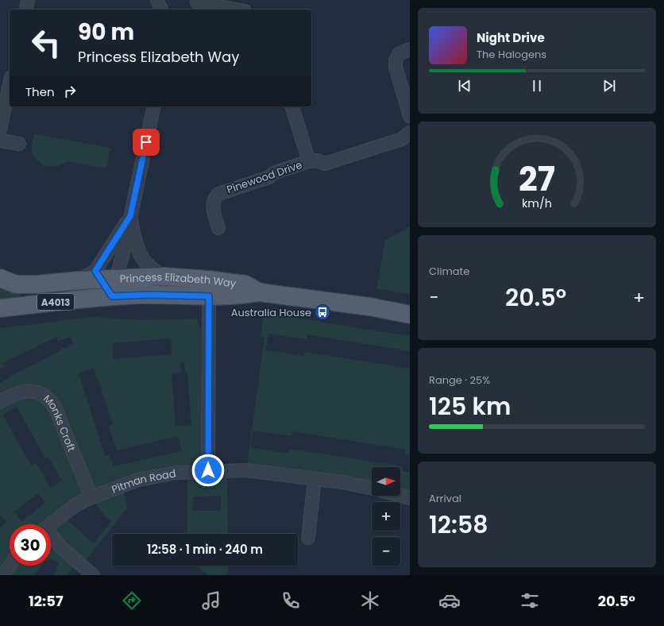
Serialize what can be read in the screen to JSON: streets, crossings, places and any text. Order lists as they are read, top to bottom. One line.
{"streets":{"main road":["Princess Elizabeth Way","A4013"],"street":["Pinewood Drive","Monks Croft","Pitman Road"]},"crossings":[["Monks Croft","Pitman Road"]],"places":{"bus stop":["Australia House"]},"north":"right","page":{"turn":["90 m","Princess Elizabeth Way"],"song":["Night Drive","The Halogens"],"then":"Then","tile":["Climate",["Range · 25%","125 km"],["Arrival","12:58"]],"heat":["−","20.5°","+"],"map_buttons":["+","−"],"limit":"30","trip":"12:58 · 1 min · 240 m","tabs":["12:57","20.5°"],"gauge":["27","km/h"]}}
